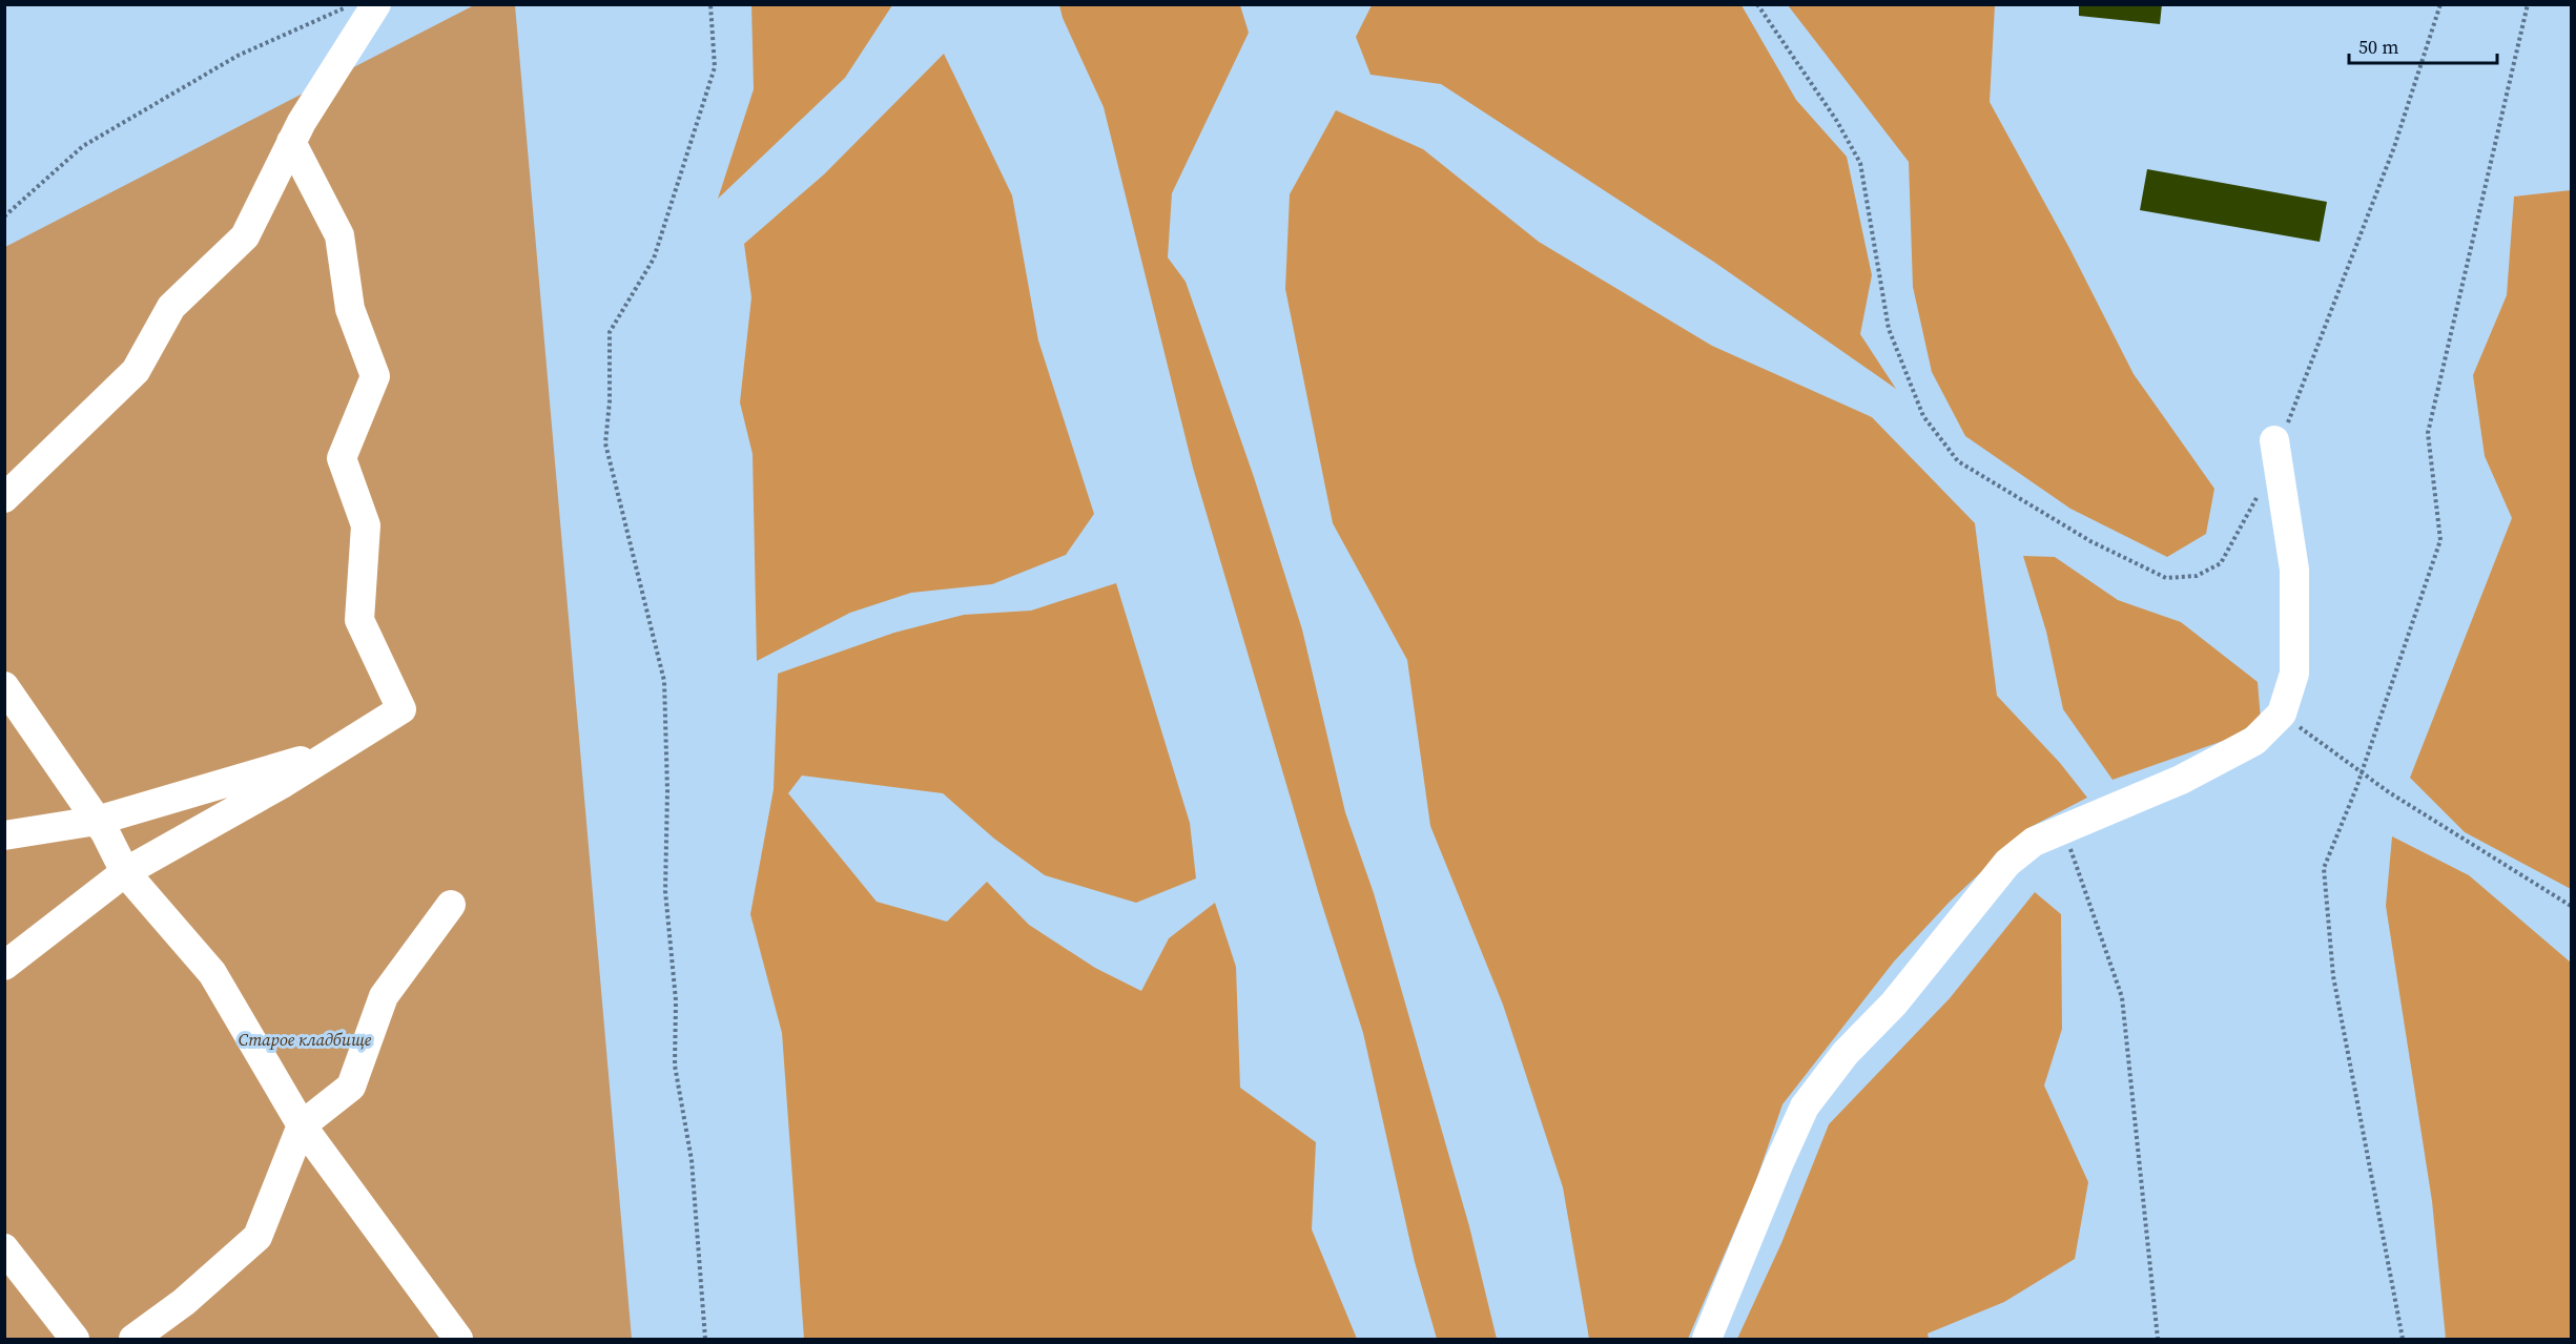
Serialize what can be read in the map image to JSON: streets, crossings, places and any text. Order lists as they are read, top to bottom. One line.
{"parks":["Старое кладбище"],"scale_bar":"50 m"}
